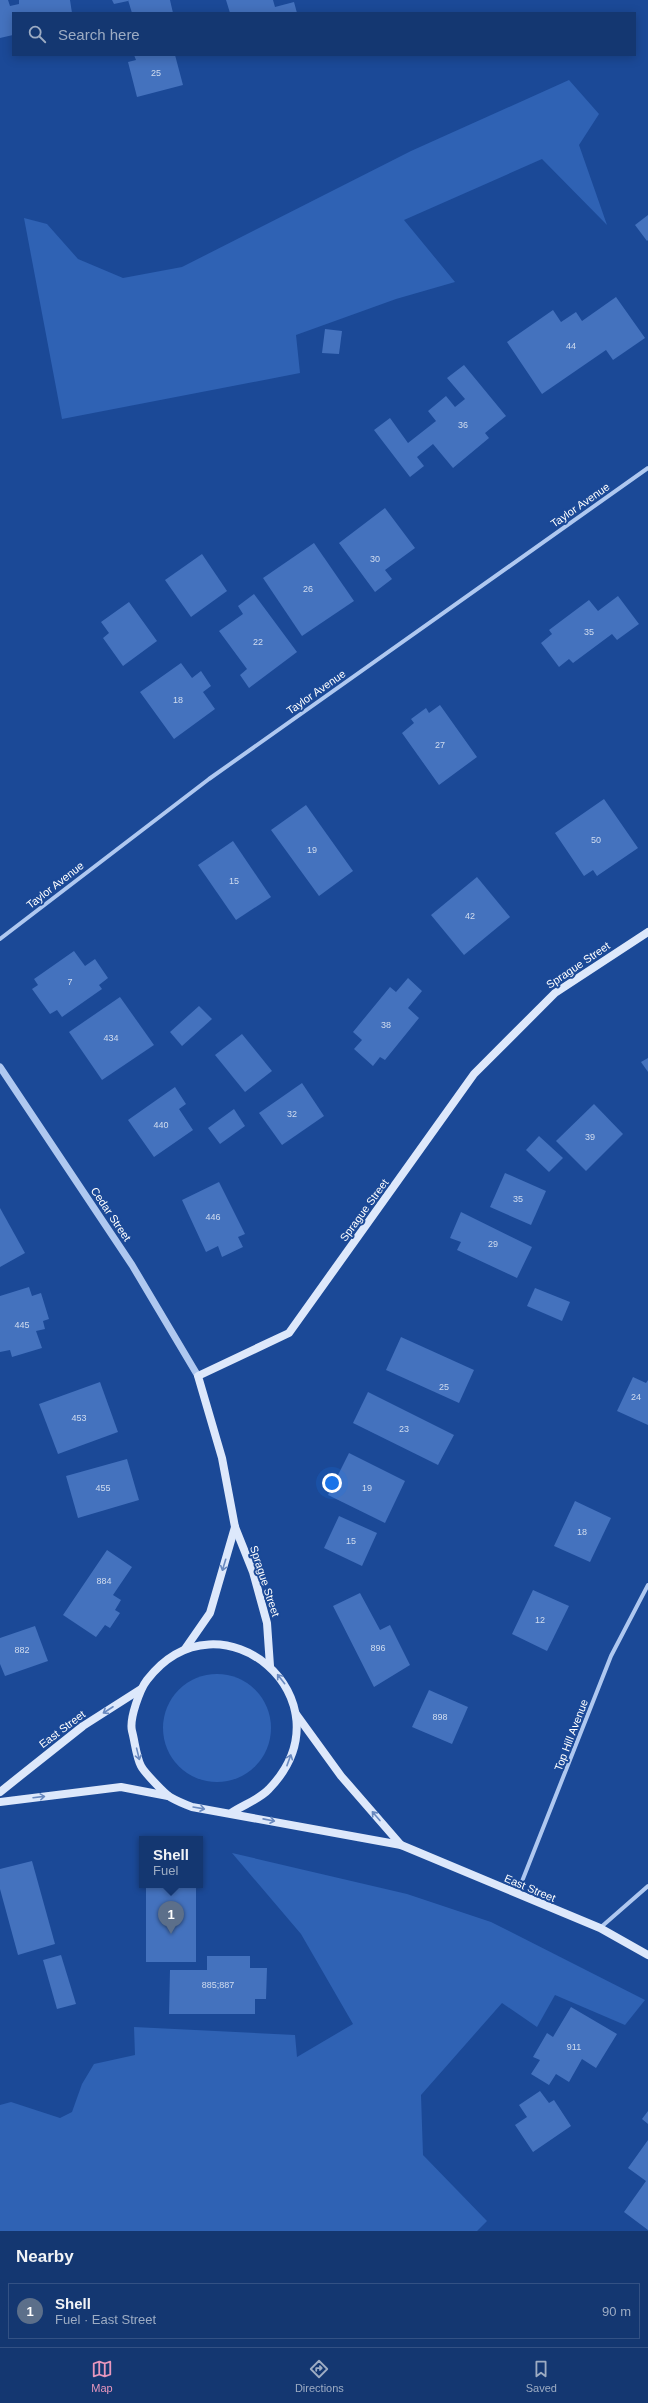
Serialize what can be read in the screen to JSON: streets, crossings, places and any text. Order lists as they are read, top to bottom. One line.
{"streets":{"main road":["Sprague Street","East Street"],"street":["Taylor Avenue","Cedar Street","Top Hill Avenue"]},"crossings":[["Sprague Street","Cedar Street"],["East Street","Top Hill Avenue"]],"house_numbers":["25","44","36","30","26","35","22","18","27","50","19","15","42","7","38","434","32","440","39","35","446","29","445","25","24","453","23","455","19","18","15","884","12","896","882","898","885;887","911"],"page":{"search":"Search here","popup":["Shell","Fuel"],"pins":"1","heading":"Nearby","list":[{"mark":"1","name":"Shell","note":"Fuel · East Street","value":"90 m"}],"nav":["Map","Directions","Saved"]}}
